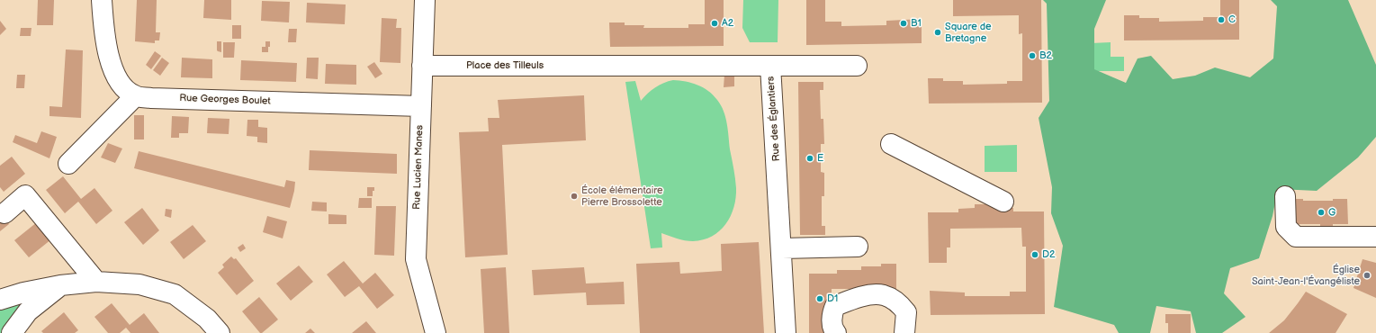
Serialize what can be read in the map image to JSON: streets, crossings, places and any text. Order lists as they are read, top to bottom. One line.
{"streets":{"street":["Place des Tilleuls","Rue Georges Boulet","Rue des Églantiers","Rue Lucien Manes"]},"crossings":[["Place des Tilleuls","Rue des Églantiers"],["Place des Tilleuls","Rue Lucien Manes"],["Rue Georges Boulet","Rue Lucien Manes"]],"places":["C","A2","B1","Square de Bretagne","B2","E","École élémentaire Pierre Brossolette","G","D2","Église Saint-Jean-l'Évangéliste","D1"]}
